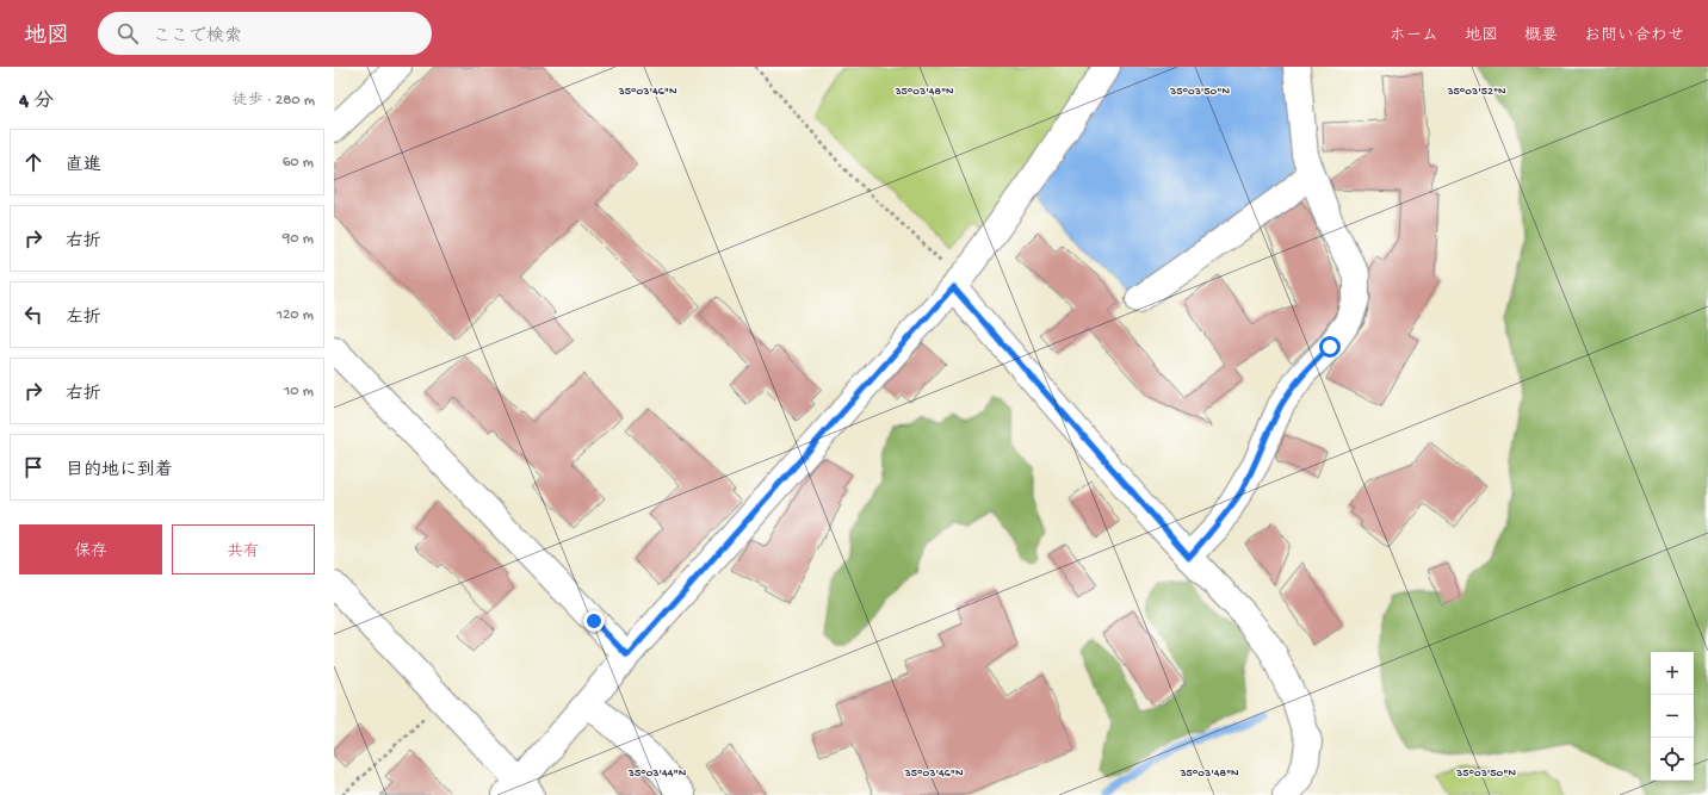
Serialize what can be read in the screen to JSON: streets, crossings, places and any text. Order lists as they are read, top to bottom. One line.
{"page":{"header":"地図","search":"ここで検索","nav":["ホーム","地図","概要","お問い合わせ"],"heading":["4 分","徒歩 · 280 m"],"list":[["直進","60 m"],["右折","90 m"],["左折","120 m"],["右折","10 m"],"目的地に到着"],"buttons":["保存","共有"],"map_buttons":["+","−"]},"coordinates":["35°03'46\"N","35°03'48\"N","35°03'50\"N","35°03'52\"N","35°03'44\"N"]}
